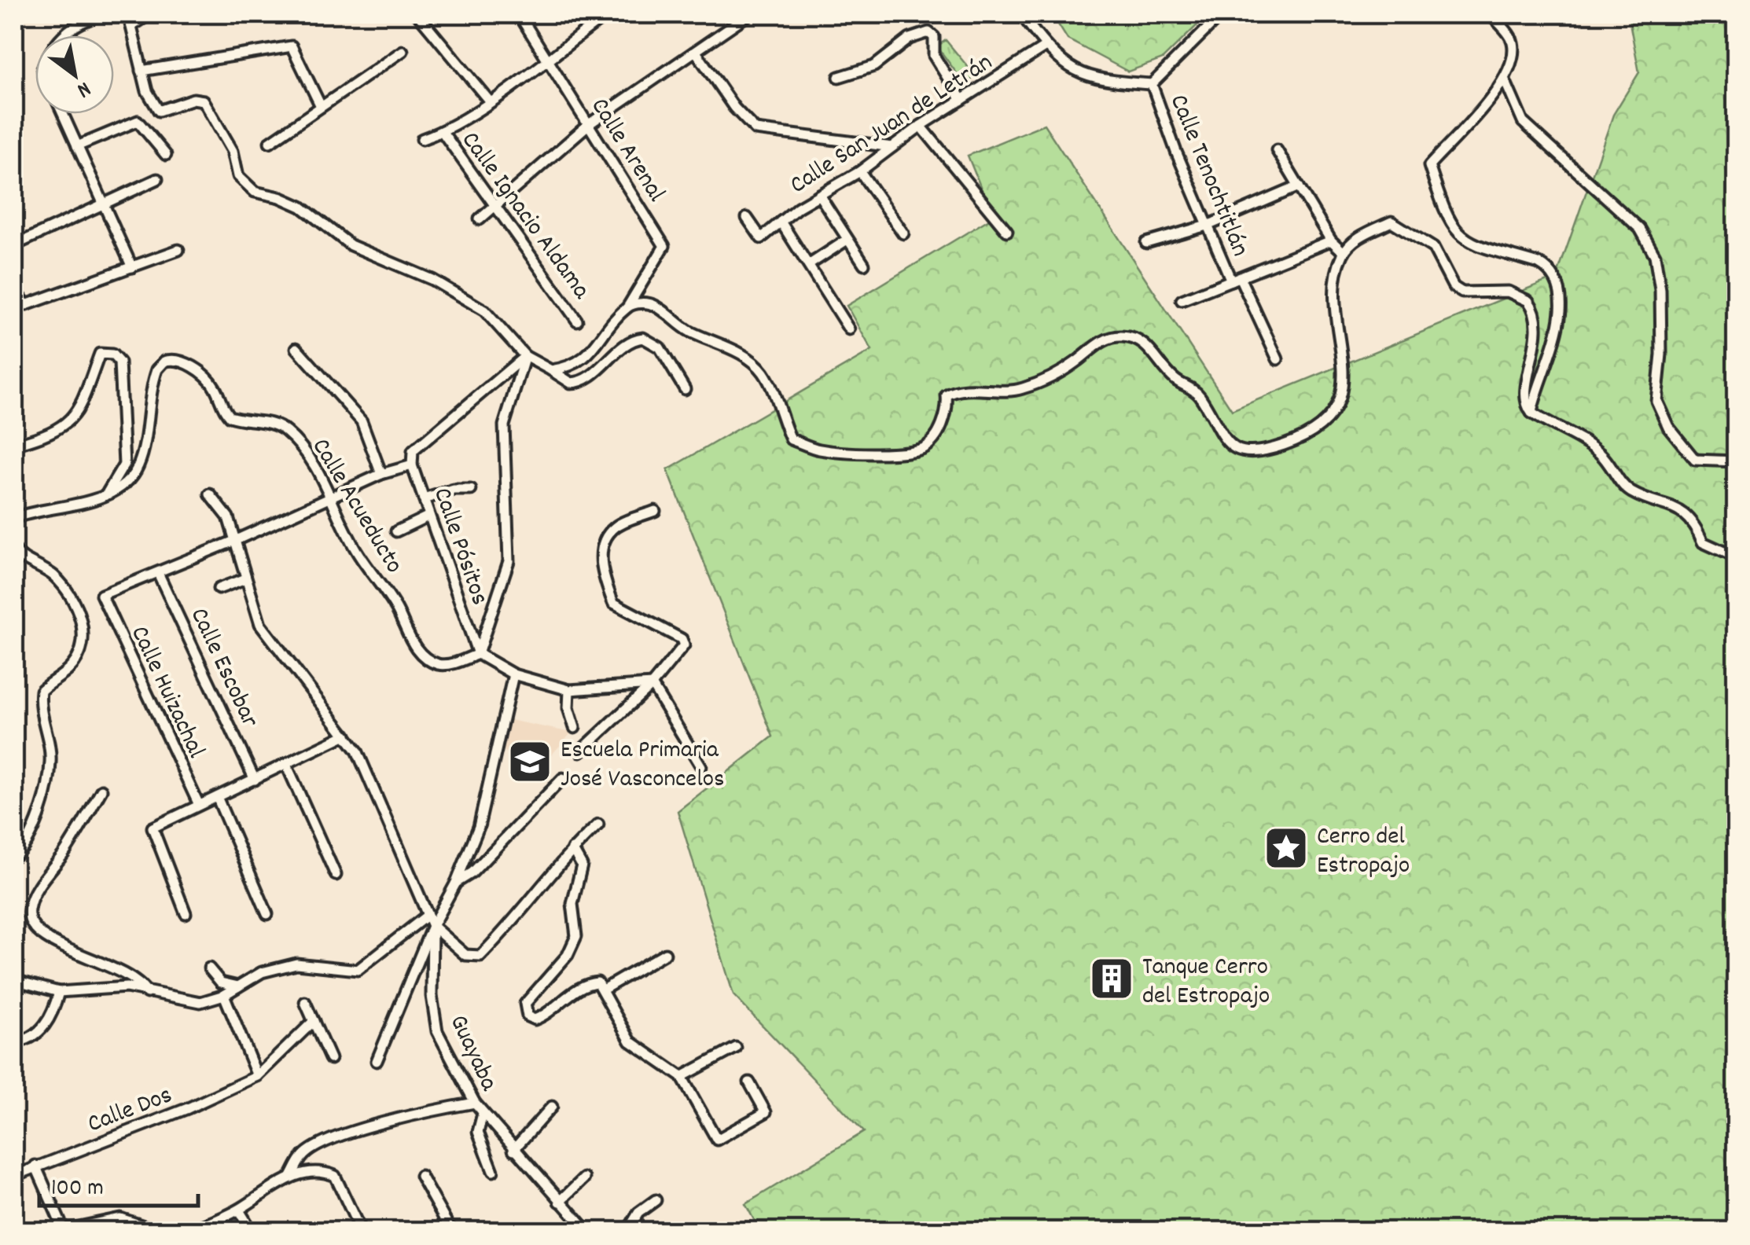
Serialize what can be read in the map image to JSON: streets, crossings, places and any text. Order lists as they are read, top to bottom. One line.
{"streets":{"street":["Calle San Juan de Letrán","Calle Arenal","Calle Tenochtitlán","Calle Ignacio Aldama","Calle Acueducto","Calle Pósitos","Calle Escobar","Calle Huizachal","Guayaba","Calle Dos"]},"crossings":[["Calle Acueducto","Calle Pósitos"],["Calle Escobar","Calle Huizachal"]],"places":{"school or university":["Escuela Primaria José Vasconcelos"],"place":["Cerro del Estropajo"],"building":["Tanque Cerro del Estropajo"]},"scale_bar":"100 m","north":"bottom right"}
